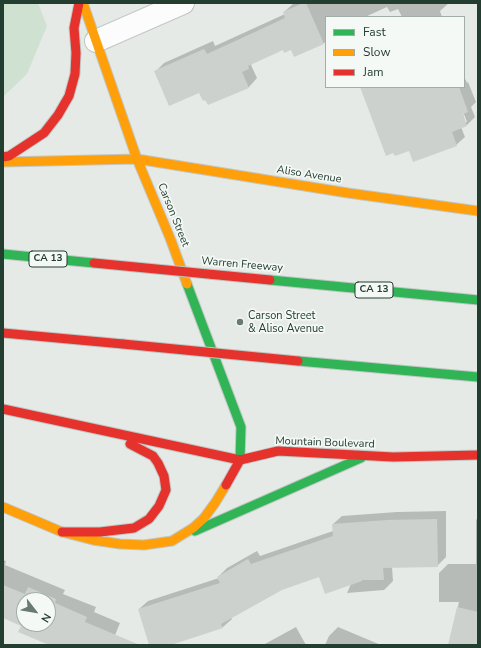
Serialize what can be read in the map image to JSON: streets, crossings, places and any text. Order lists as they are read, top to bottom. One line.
{"streets":{"main road":["Aliso Avenue","Carson Street","CA 13","Warren Freeway","Mountain Boulevard"]},"crossings":[["Aliso Avenue","Carson Street"],["Carson Street","Mountain Boulevard"]],"places":["Carson Street & Aliso Avenue"],"legend":["Fast","Slow","Jam"],"north":"bottom right"}
